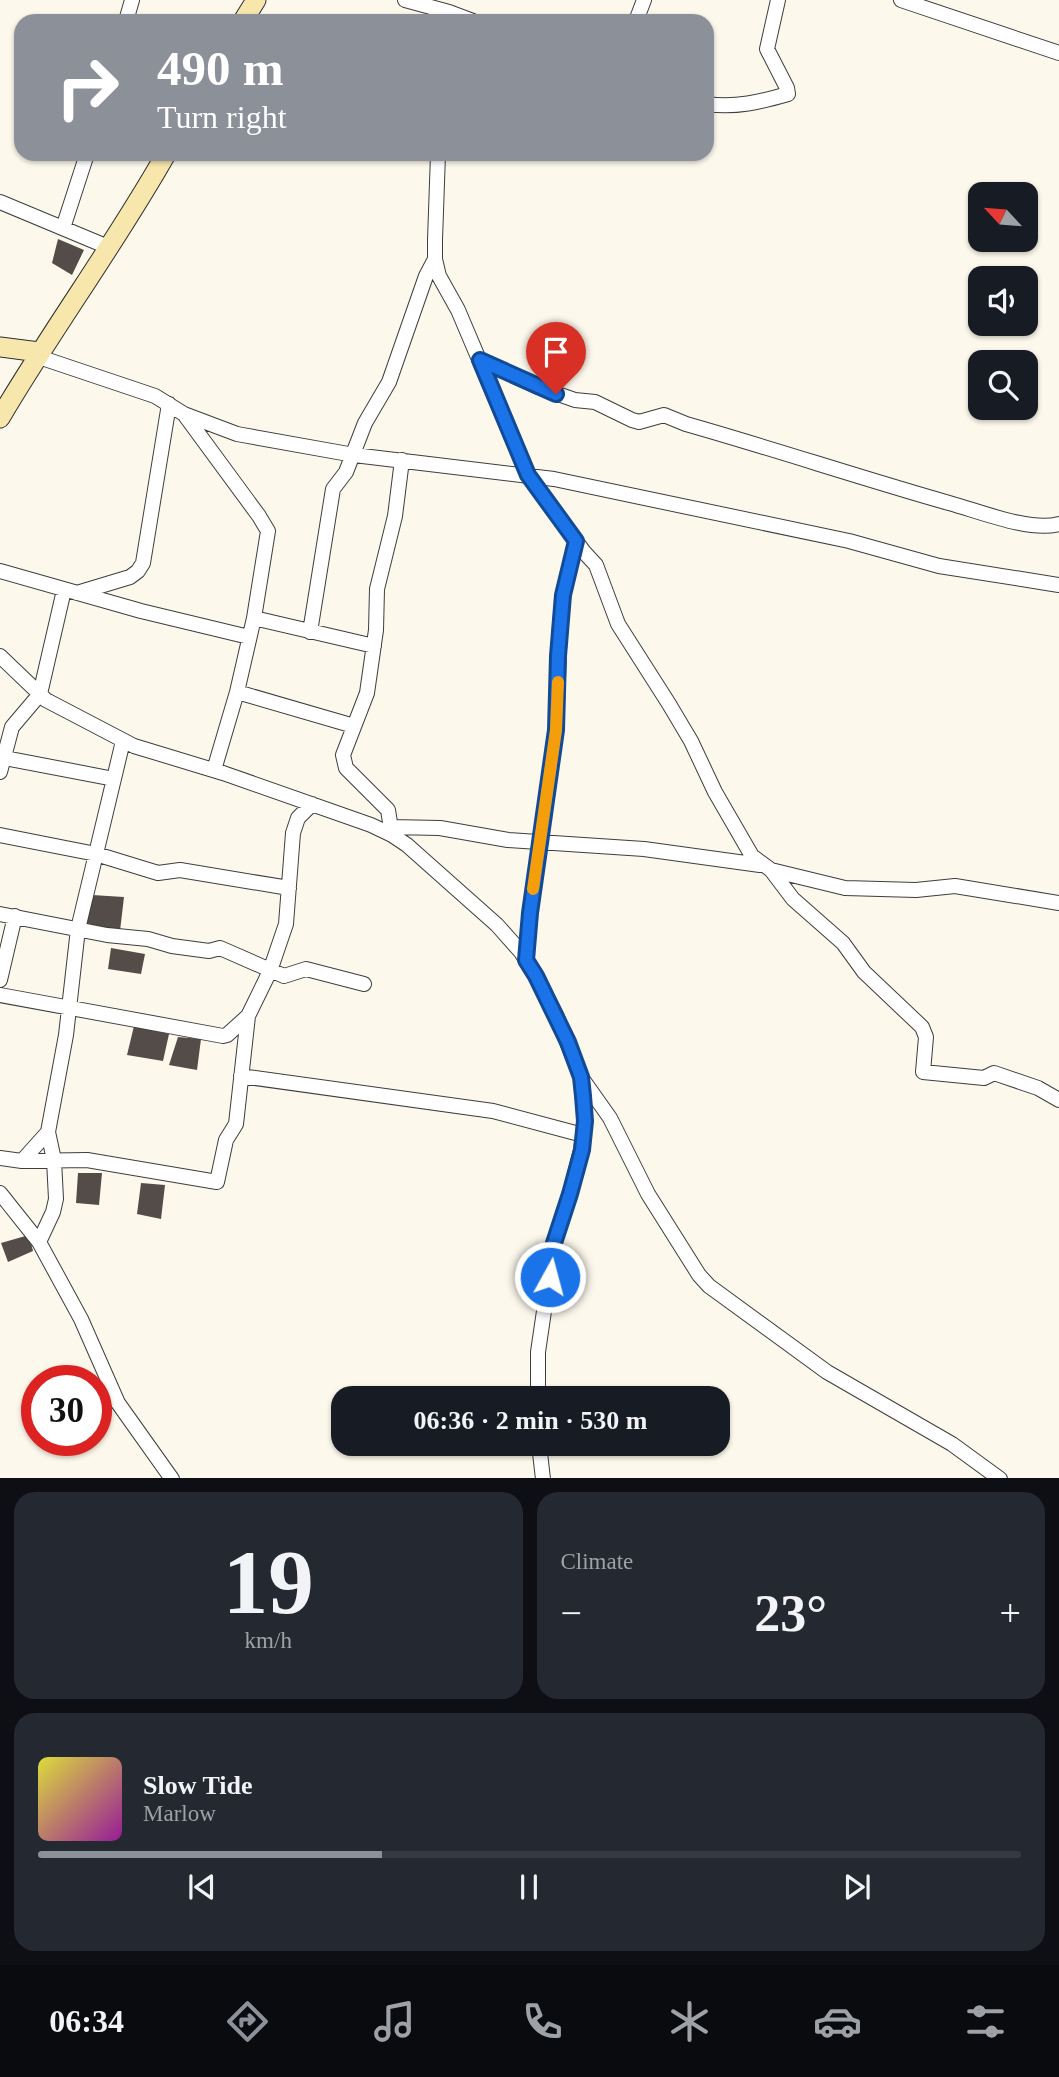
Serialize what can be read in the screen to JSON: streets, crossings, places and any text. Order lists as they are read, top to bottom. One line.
{"north":"top left","page":{"turn":["490 m","Turn right"],"limit":"30","trip":"06:36 · 2 min · 530 m","tile":[["19","km/h"],"Climate"],"heat":["−","23°","+"],"song":["Slow Tide","Marlow"],"tabs":"06:34"}}
